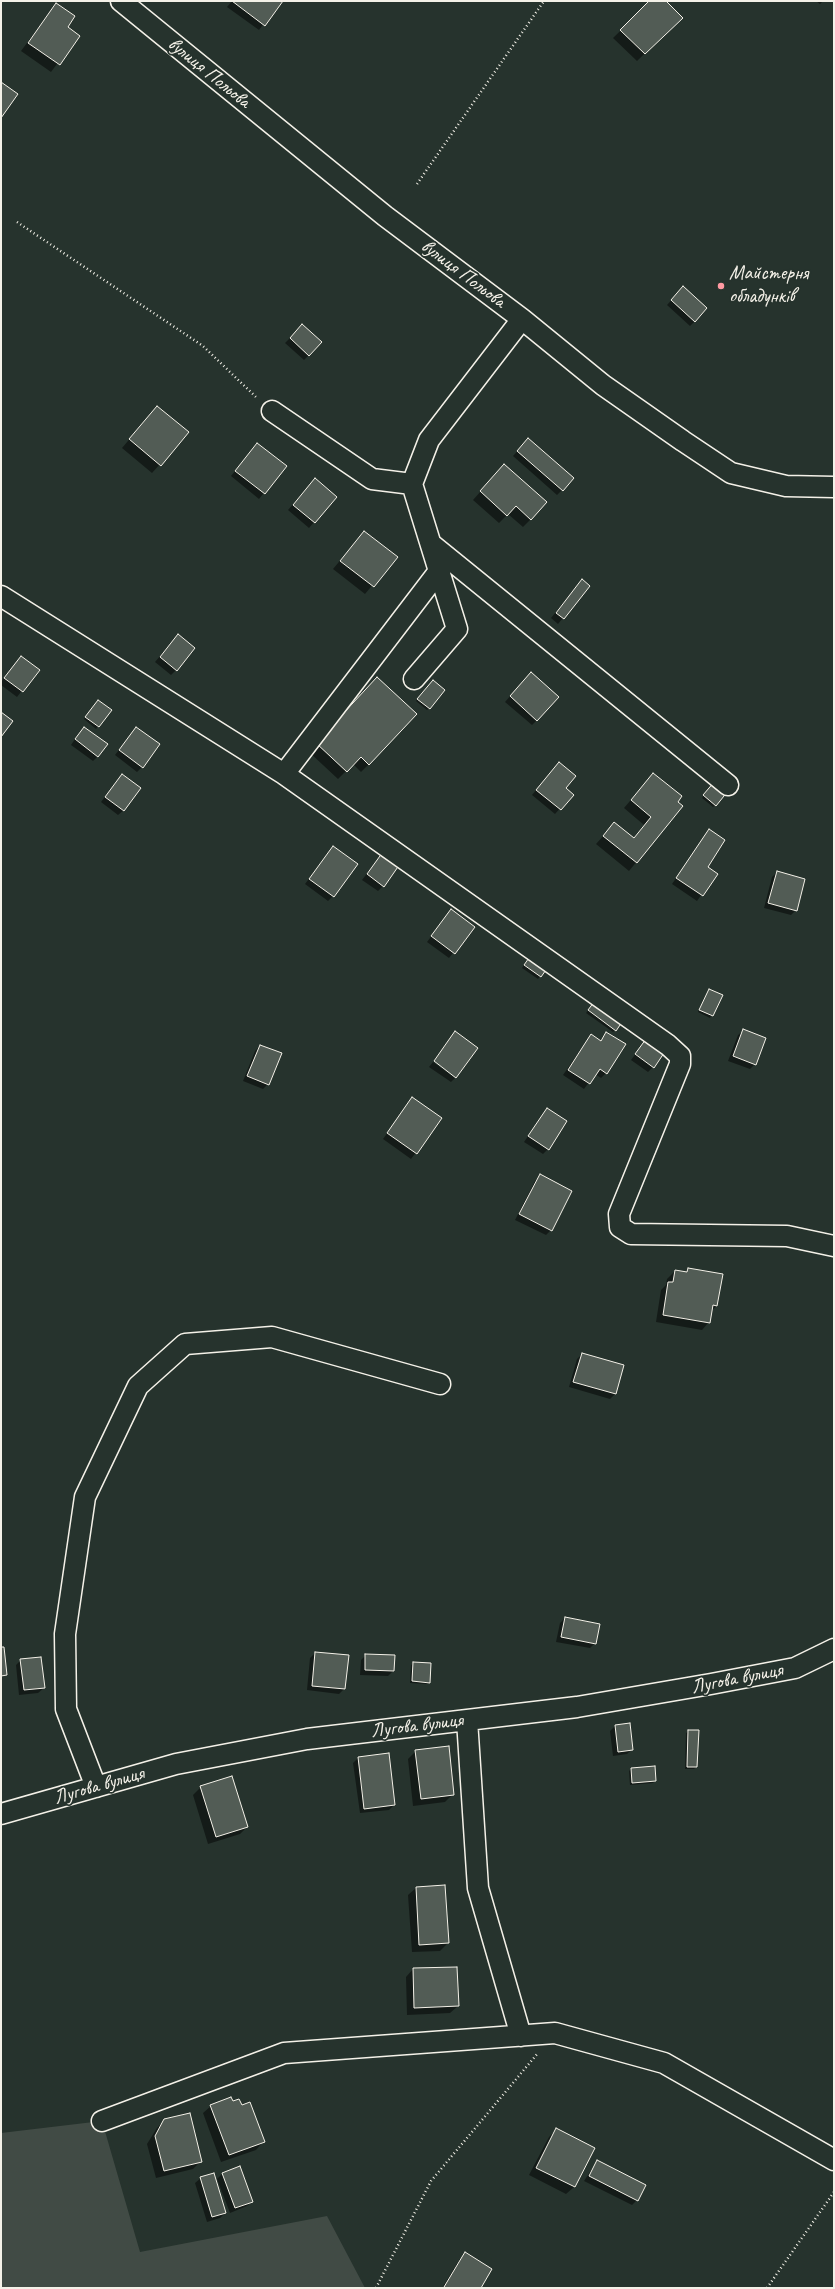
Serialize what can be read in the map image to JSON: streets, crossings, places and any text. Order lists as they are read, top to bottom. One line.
{"streets":{"street":["вулиця Польова","Лугова вулиця"]},"places":["Майстерня обладунків"]}
